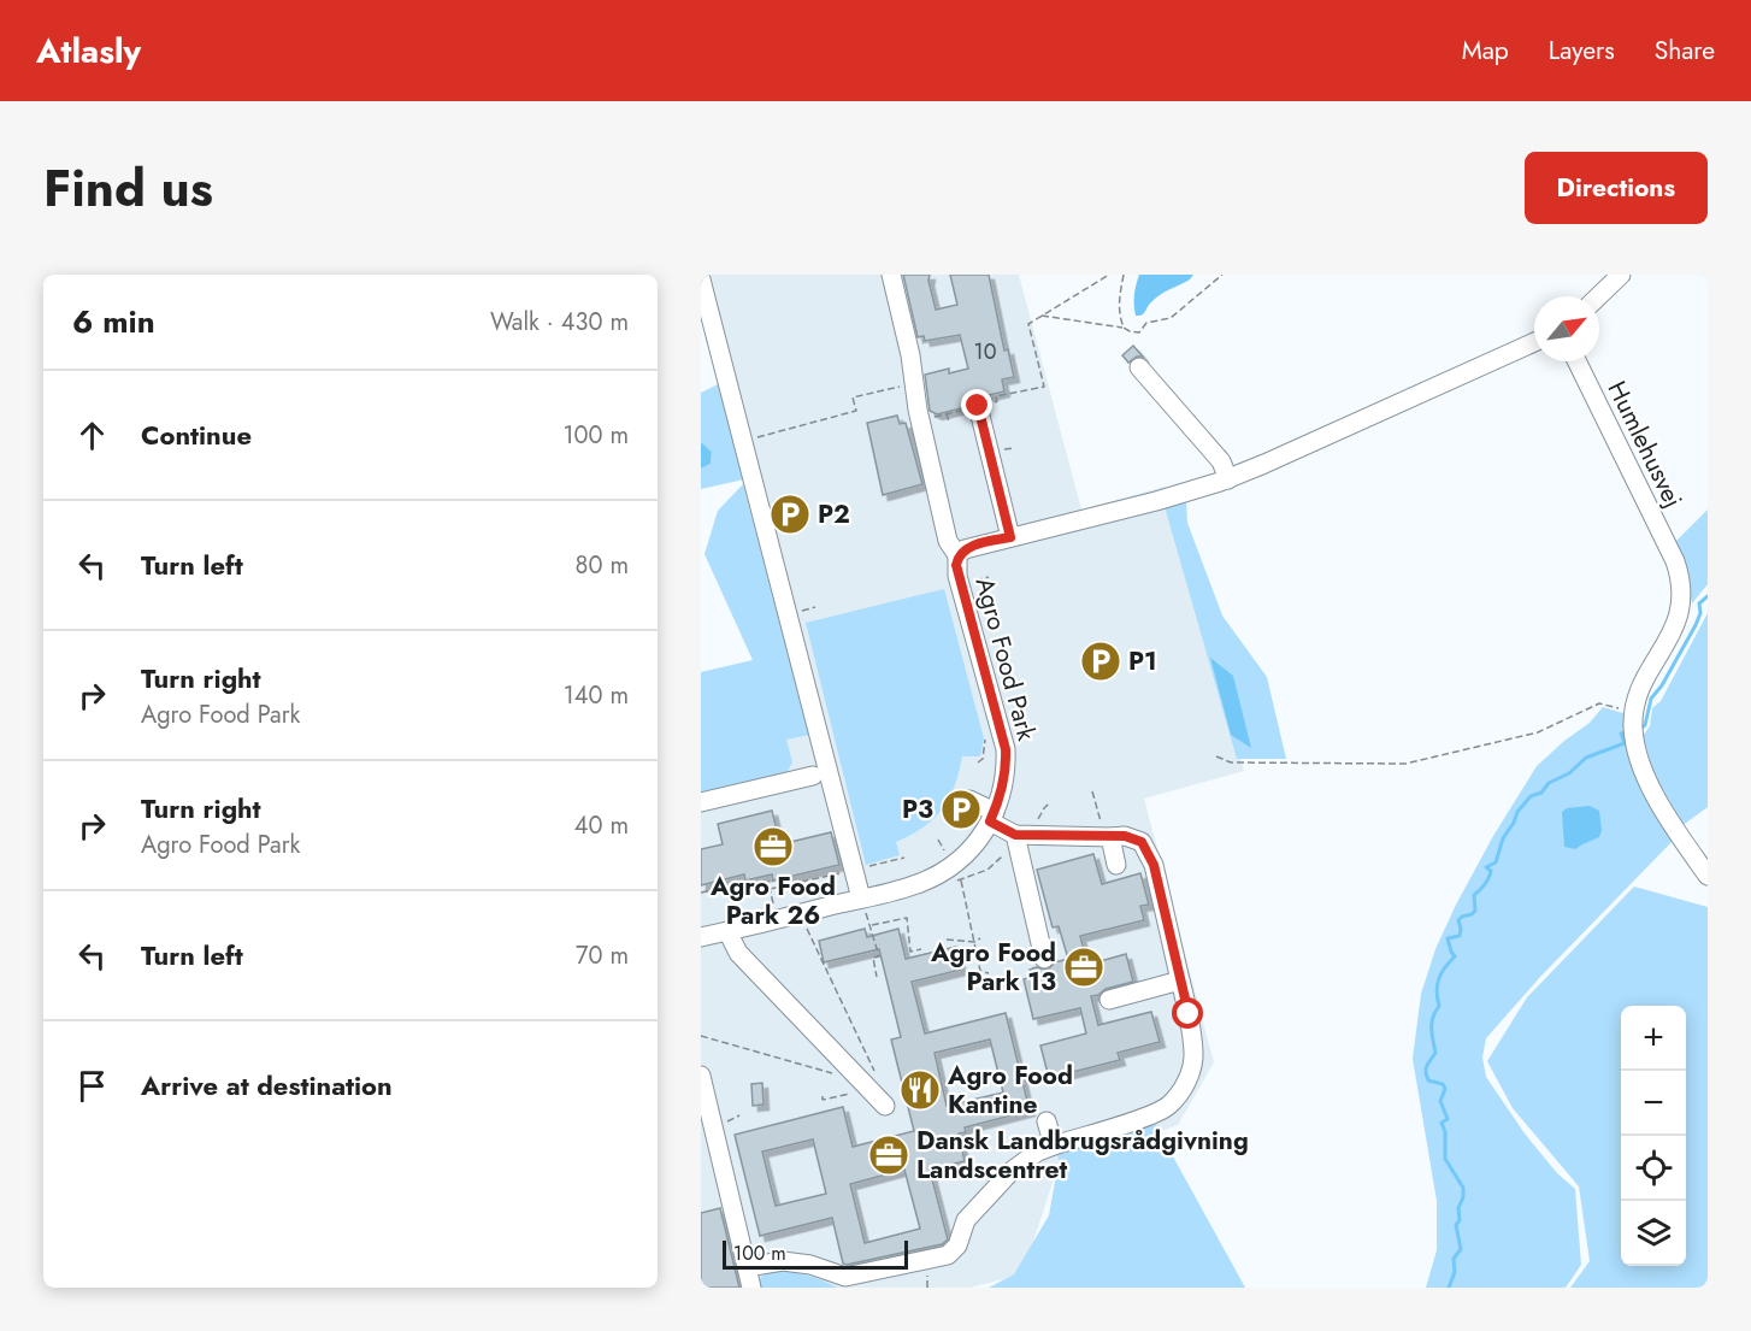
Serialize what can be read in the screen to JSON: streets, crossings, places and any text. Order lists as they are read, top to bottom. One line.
{"streets":{"street":["Humlehusvej","Agro Food Park"]},"places":{"parking":["P2","P1","P3"],"office":["Agro Food Park 26","Agro Food Park 13","Dansk Landbrugsrådgivning Landscentret"],"restaurant":["Agro Food Kantine"]},"house_numbers":["10"],"scale_bar":"100 m","north":"top right","page":{"header":"Atlasly","nav":["Map","Layers","Share"],"title":"Find us","buttons":"Directions","heading":["6 min","Walk · 430 m"],"list":[["Continue","100 m"],["Turn left","80 m"],["Turn right","Agro Food Park","140 m"],["Turn right","Agro Food Park","40 m"],["Turn left","70 m"],"Arrive at destination"],"map_buttons":["+","−"],"scale":"100 m"}}
